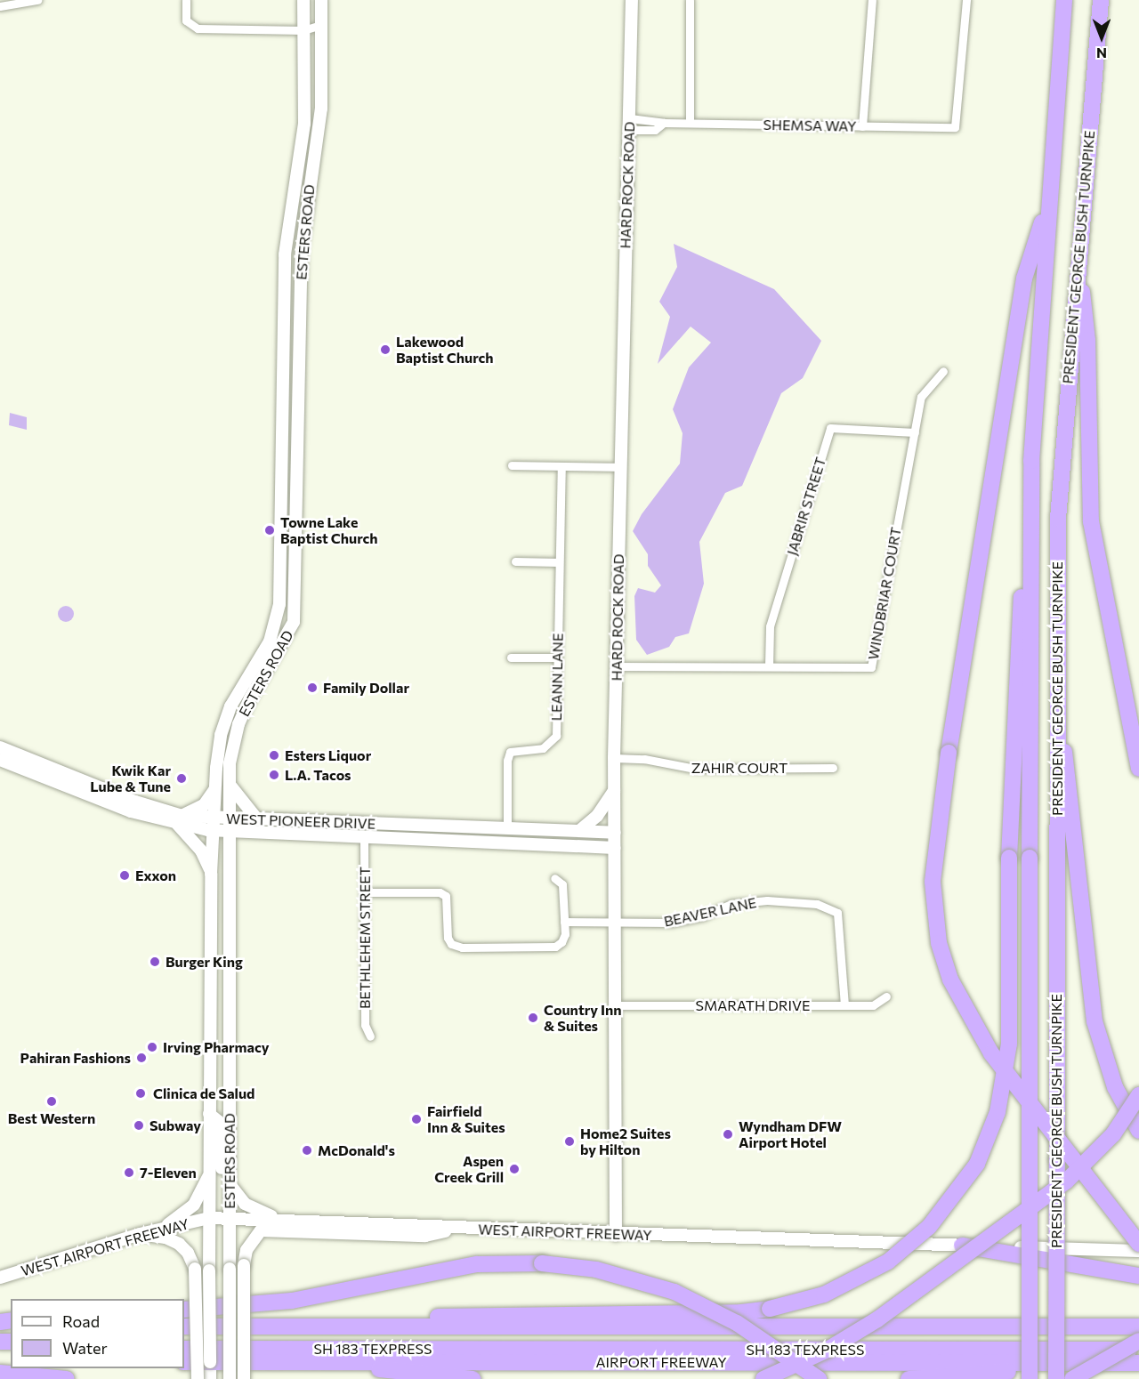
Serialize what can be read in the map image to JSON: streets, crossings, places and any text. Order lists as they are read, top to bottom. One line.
{"streets":{"highway":["PRESIDENT GEORGE BUSH TURNPIKE","SH 183 TEXPRESS","AIRPORT FREEWAY"],"main road":["HARD ROCK ROAD","ESTERS ROAD","WEST PIONEER DRIVE","WEST AIRPORT FREEWAY"],"street":["SHEMSA WAY","JABRIR STREET","WINDBRIAR COURT","LEANN LANE","ZAHIR COURT","BEAVER LANE","BETHLEHEM STREET","SMARATH DRIVE"]},"crossings":[["SHEMSA WAY","HARD ROCK ROAD"],["HARD ROCK ROAD","WINDBRIAR COURT"],["HARD ROCK ROAD","ZAHIR COURT"],["HARD ROCK ROAD","WEST PIONEER DRIVE"],["HARD ROCK ROAD","BEAVER LANE"],["HARD ROCK ROAD","SMARATH DRIVE"],["HARD ROCK ROAD","WEST AIRPORT FREEWAY"],["ESTERS ROAD","WEST PIONEER DRIVE"],["ESTERS ROAD","WEST AIRPORT FREEWAY"],["JABRIR STREET","WINDBRIAR COURT"],["LEANN LANE","WEST PIONEER DRIVE"],["WEST PIONEER DRIVE","BETHLEHEM STREET"],["BEAVER LANE","SMARATH DRIVE"]],"places":["Lakewood Baptist Church","Towne Lake Baptist Church","Family Dollar","Esters Liquor","L.A. Tacos","Kwik Kar Lube & Tune","Exxon","Burger King","Country Inn & Suites","Irving Pharmacy","Pahiran Fashions","Clinica de Salud","Best Western","Fairfield Inn & Suites","Subway","Wyndham DFW Airport Hotel","Home2 Suites by Hilton","McDonald's","Aspen Creek Grill","7-Eleven"],"legend":["Road","Water"],"north":"bottom"}
